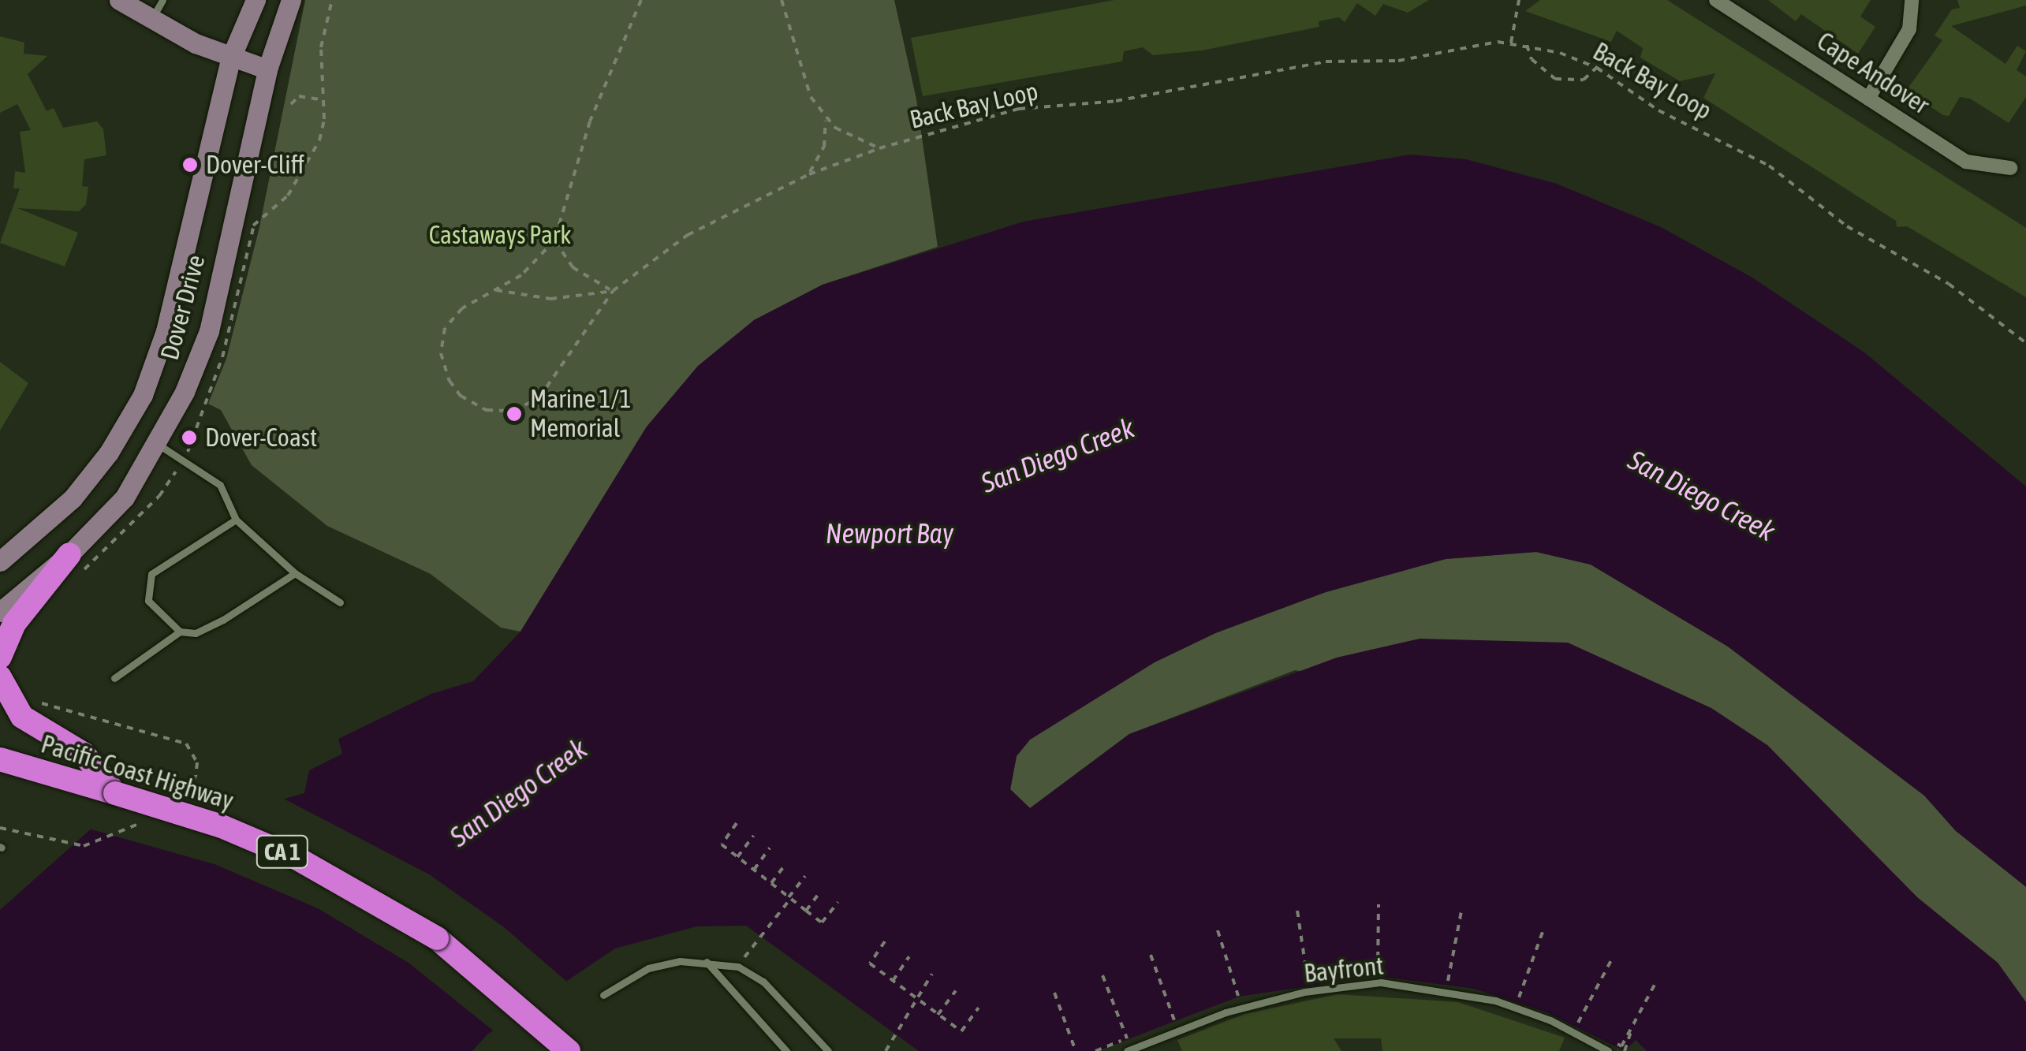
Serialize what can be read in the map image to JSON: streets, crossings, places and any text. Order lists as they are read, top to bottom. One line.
{"streets":{"highway":["Pacific Coast Highway","CA 1"],"street":["Cape Andover","Dover Drive"],"lane":["Bayfront"],"path":["Back Bay Loop"]},"water":["San Diego Creek","Newport Bay"],"parks":["Castaways Park"],"places":["Dover-Cliff","Marine 1/1 Memorial","Dover-Coast"]}
